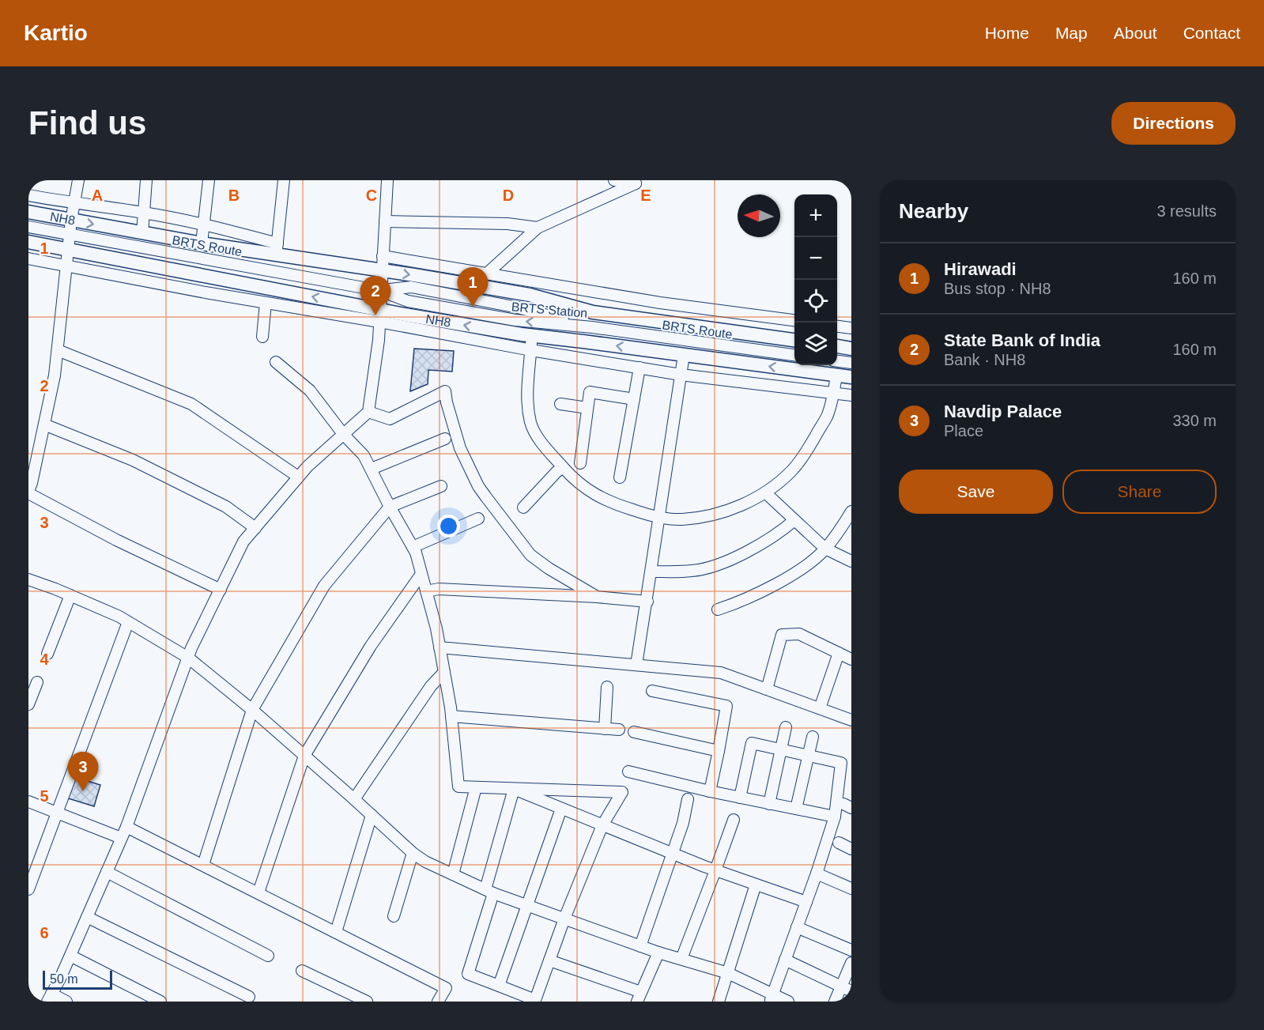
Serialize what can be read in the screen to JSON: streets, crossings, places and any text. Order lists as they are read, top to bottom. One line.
{"streets":{"main road":["NH8"],"street":["BRTS Route","BRTS Station"]},"crossings":[["BRTS Route","BRTS Station"]],"scale_bar":"50 m","north":"left","page":{"header":"Kartio","nav":["Home","Map","About","Contact"],"buttons":["Directions",["Save","Share"]],"title":"Find us","heading":["Nearby","3 results"],"map_buttons":["+","−"],"list":[{"mark":"1","name":"Hirawadi","note":"Bus stop · NH8","value":"160 m"},{"mark":"2","name":"State Bank of India","note":"Bank · NH8","value":"160 m"},{"mark":"3","name":"Navdip Palace","note":"Place","value":"330 m"}],"pins":["1","2","3"],"scale":"50 m"},"grid":{"columns":["A","B","C","D","E"],"rows":["1","2","3","4","5","6"]}}
